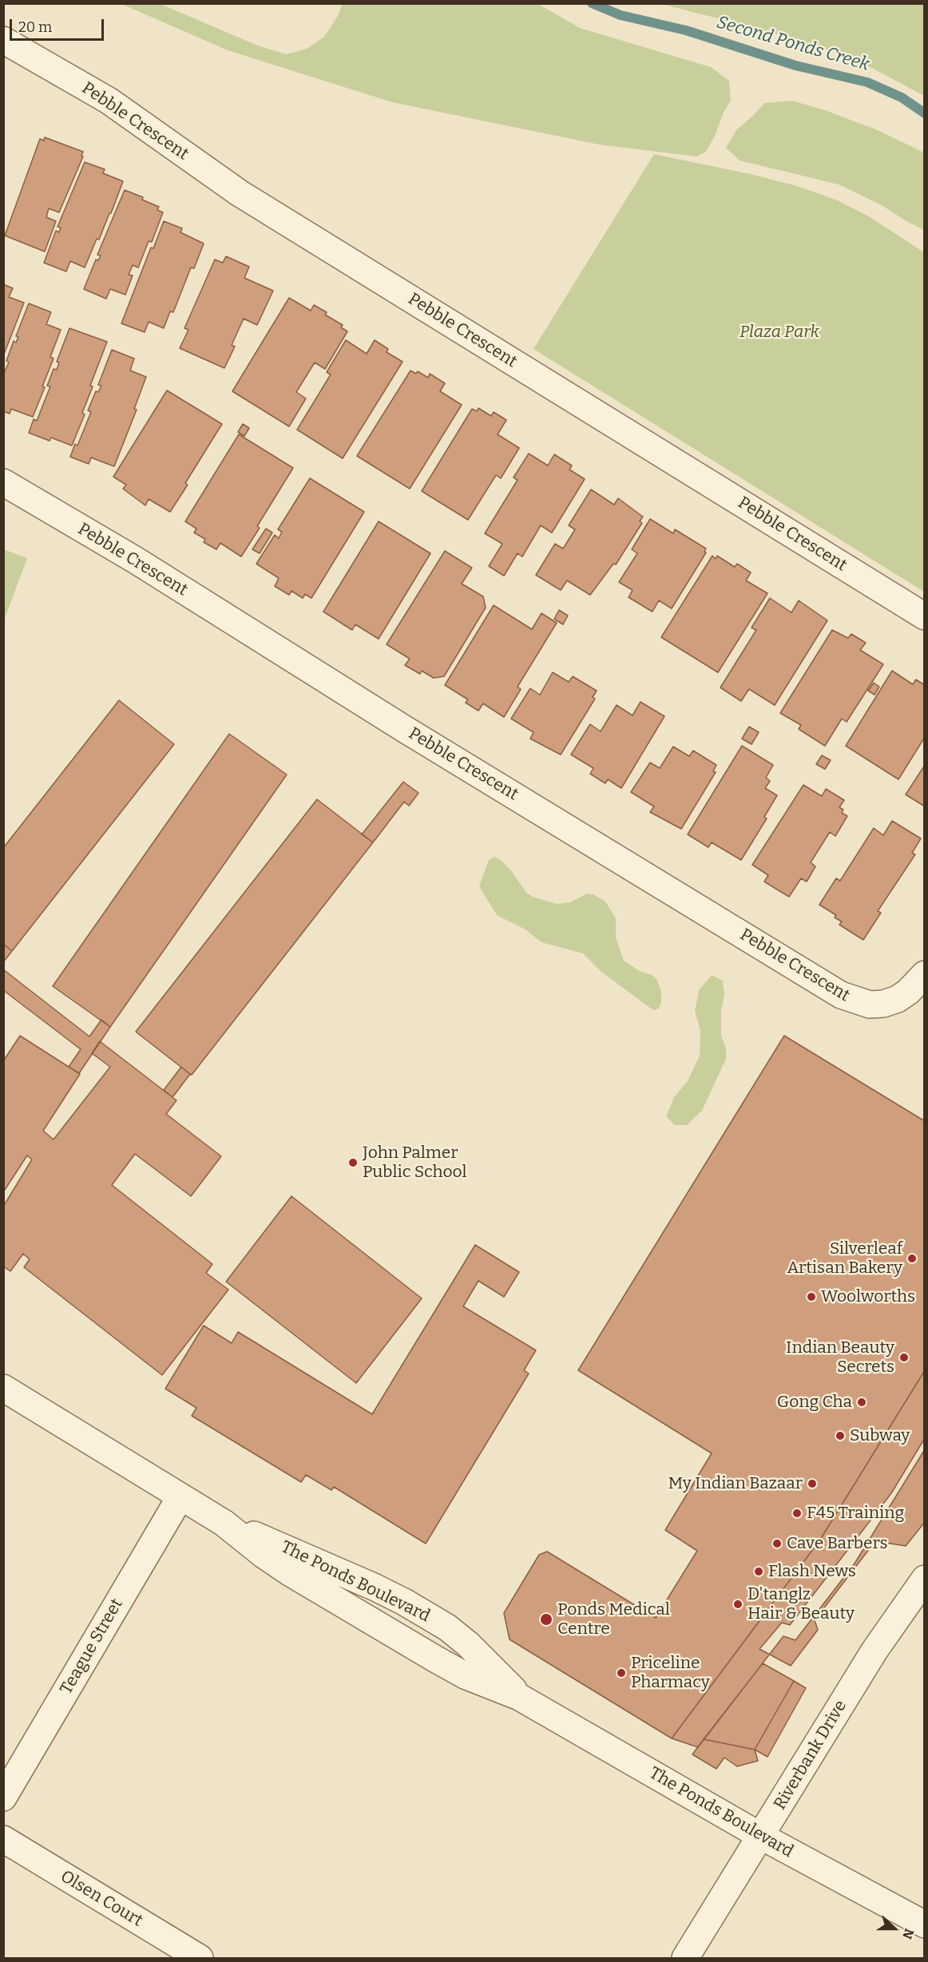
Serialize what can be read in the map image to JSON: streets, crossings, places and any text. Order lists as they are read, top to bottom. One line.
{"streets":{"street":["Pebble Crescent","The Ponds Boulevard","Teague Street","Riverbank Drive","Olsen Court"]},"crossings":[["The Ponds Boulevard","Teague Street"],["The Ponds Boulevard","Riverbank Drive"]],"water":["Second Ponds Creek"],"parks":["Plaza Park"],"places":["John Palmer Public School","Silverleaf Artisan Bakery","Woolworths","Indian Beauty Secrets","Gong Cha","Subway","My Indian Bazaar","F45 Training","Cave Barbers","Flash News","D'tanglz Hair & Beauty","Ponds Medical Centre","Priceline Pharmacy"],"scale_bar":"20 m","north":"right"}
